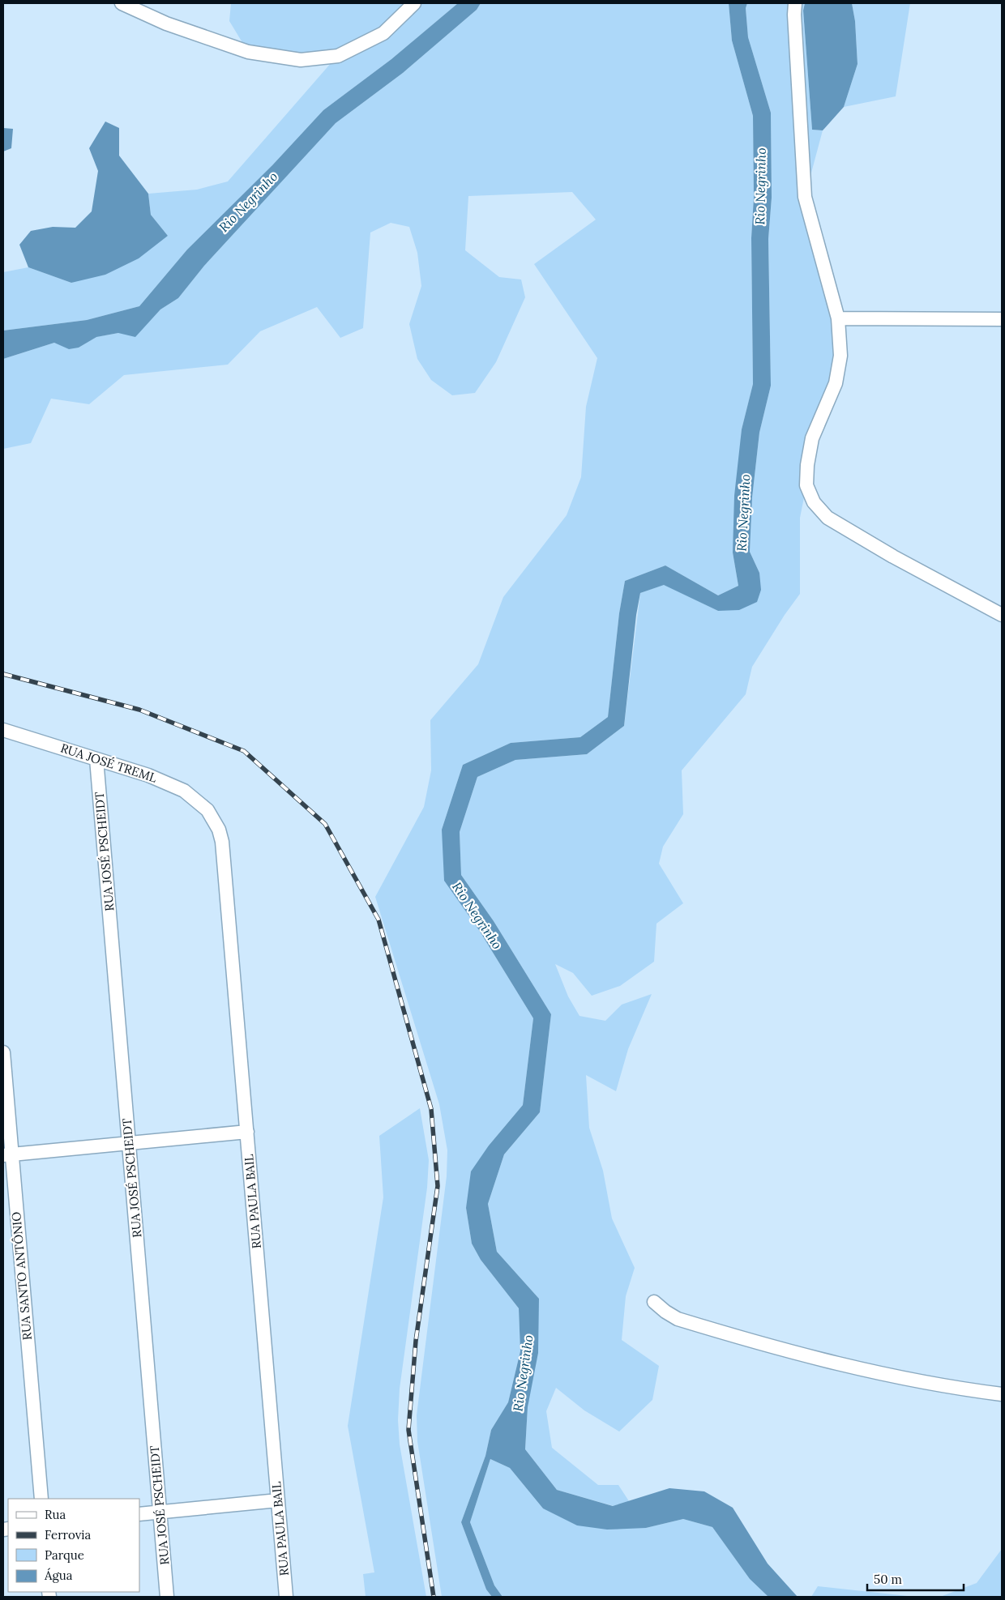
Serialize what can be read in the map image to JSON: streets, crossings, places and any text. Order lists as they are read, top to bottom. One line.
{"streets":{"street":["RUA JOSÉ TREML","RUA JOSÉ PSCHEIDT","RUA PAULA BAIL","RUA SANTO ANTÔNIO"]},"crossings":[["RUA JOSÉ TREML","RUA JOSÉ PSCHEIDT"],["RUA JOSÉ TREML","RUA PAULA BAIL"]],"water":["Rio Negrinho"],"legend":["Rua","Ferrovia","Parque","Água"],"scale_bar":"50 m"}
